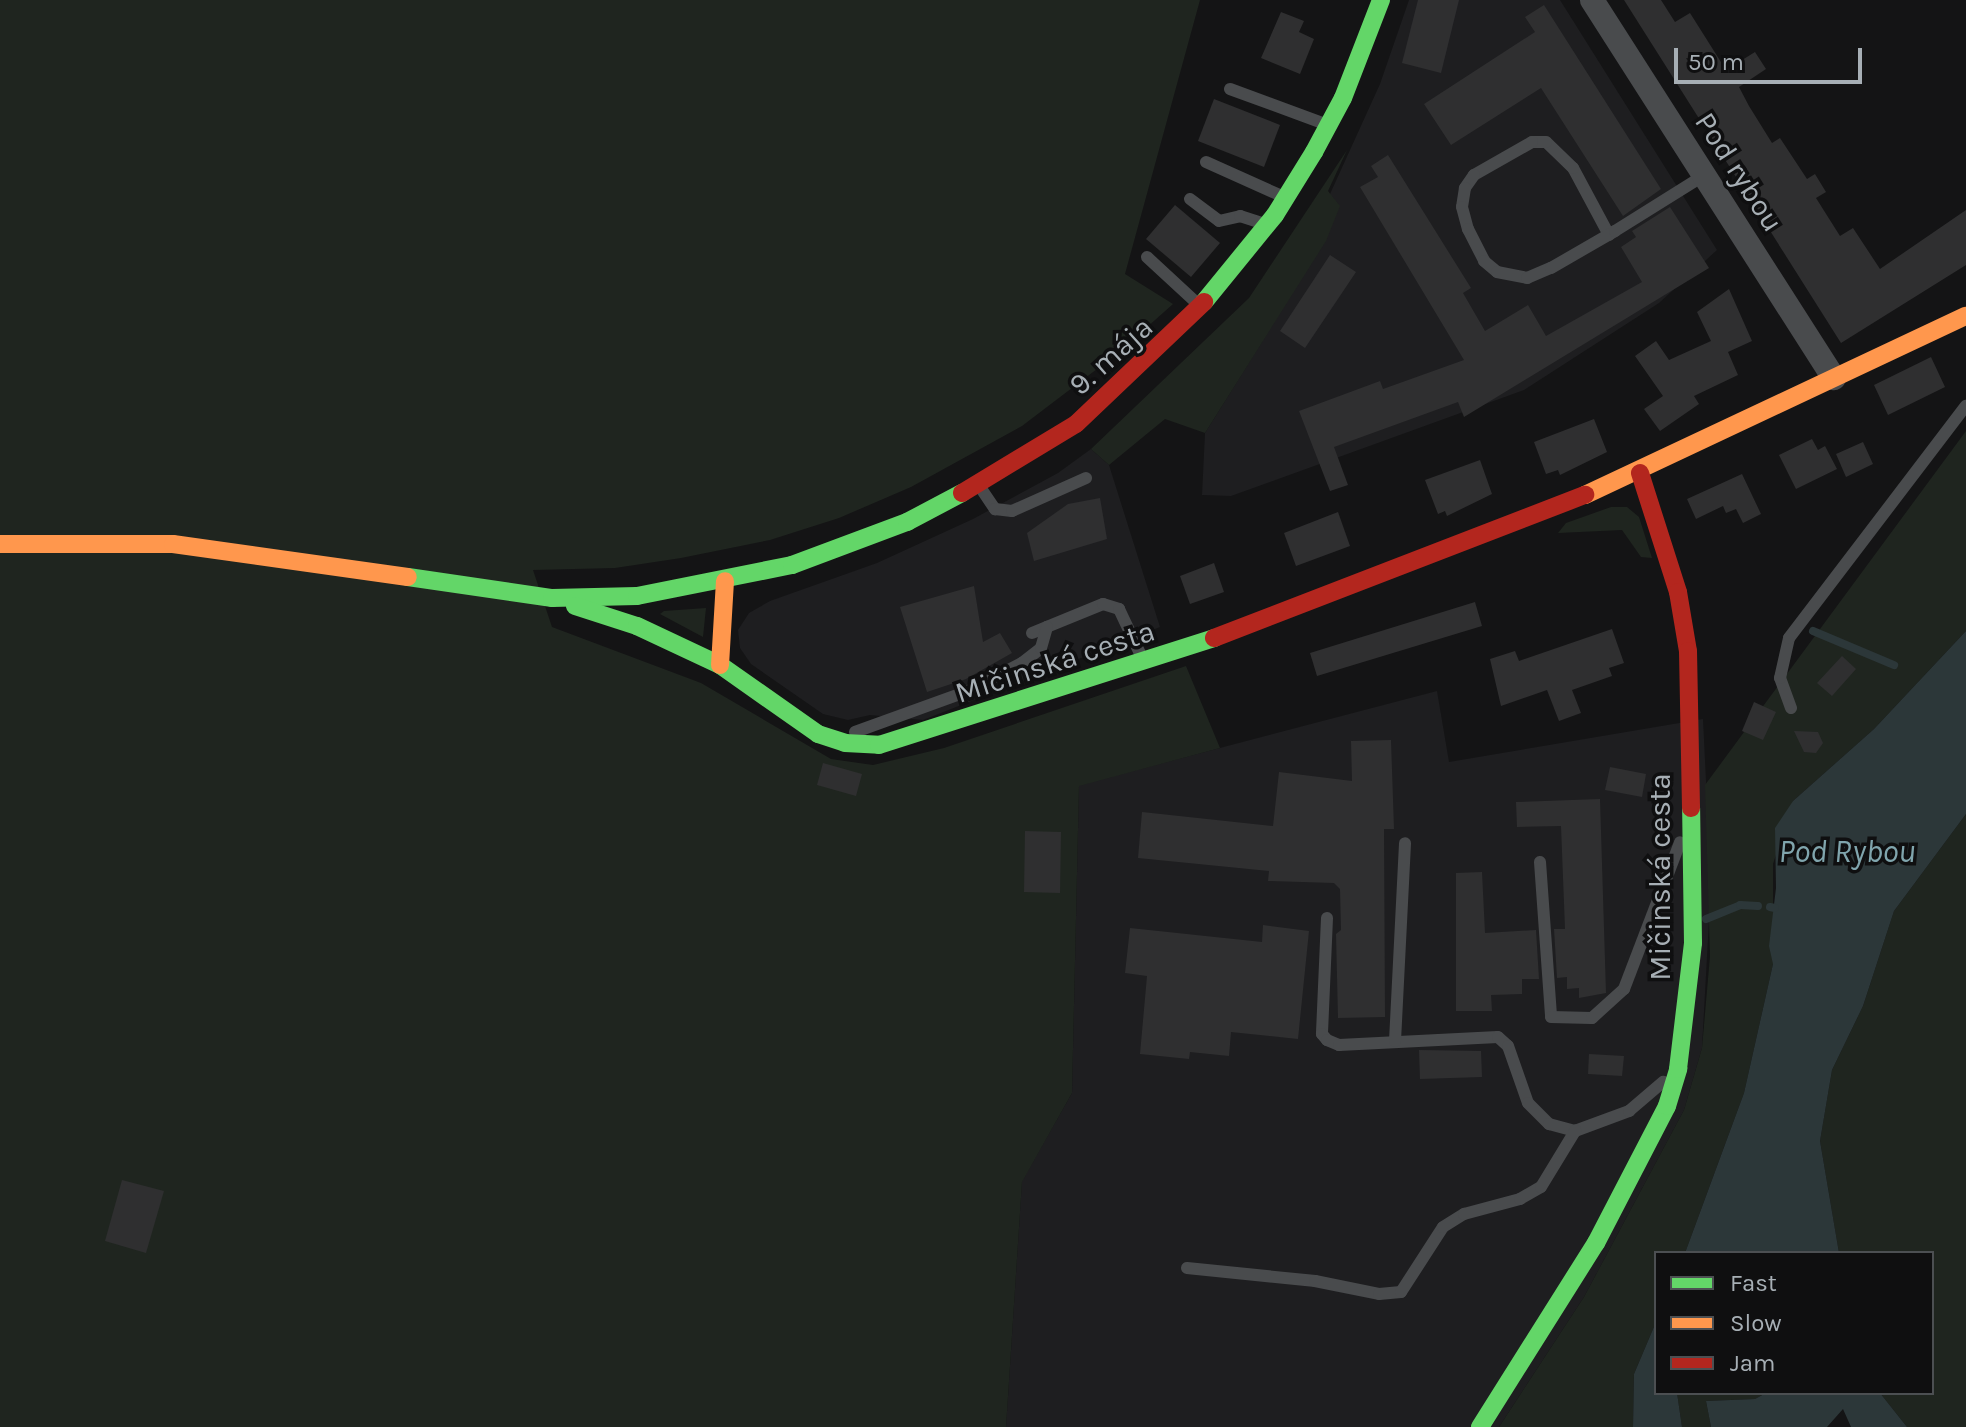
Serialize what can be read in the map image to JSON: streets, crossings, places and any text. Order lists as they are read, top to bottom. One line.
{"streets":{"street":["Pod rybou","9. mája","Mičinská cesta"]},"crossings":[["Pod rybou","Mičinská cesta"],["9. mája","Mičinská cesta"]],"water":["Pod Rybou"],"legend":["Fast","Slow","Jam"],"scale_bar":"50 m"}
